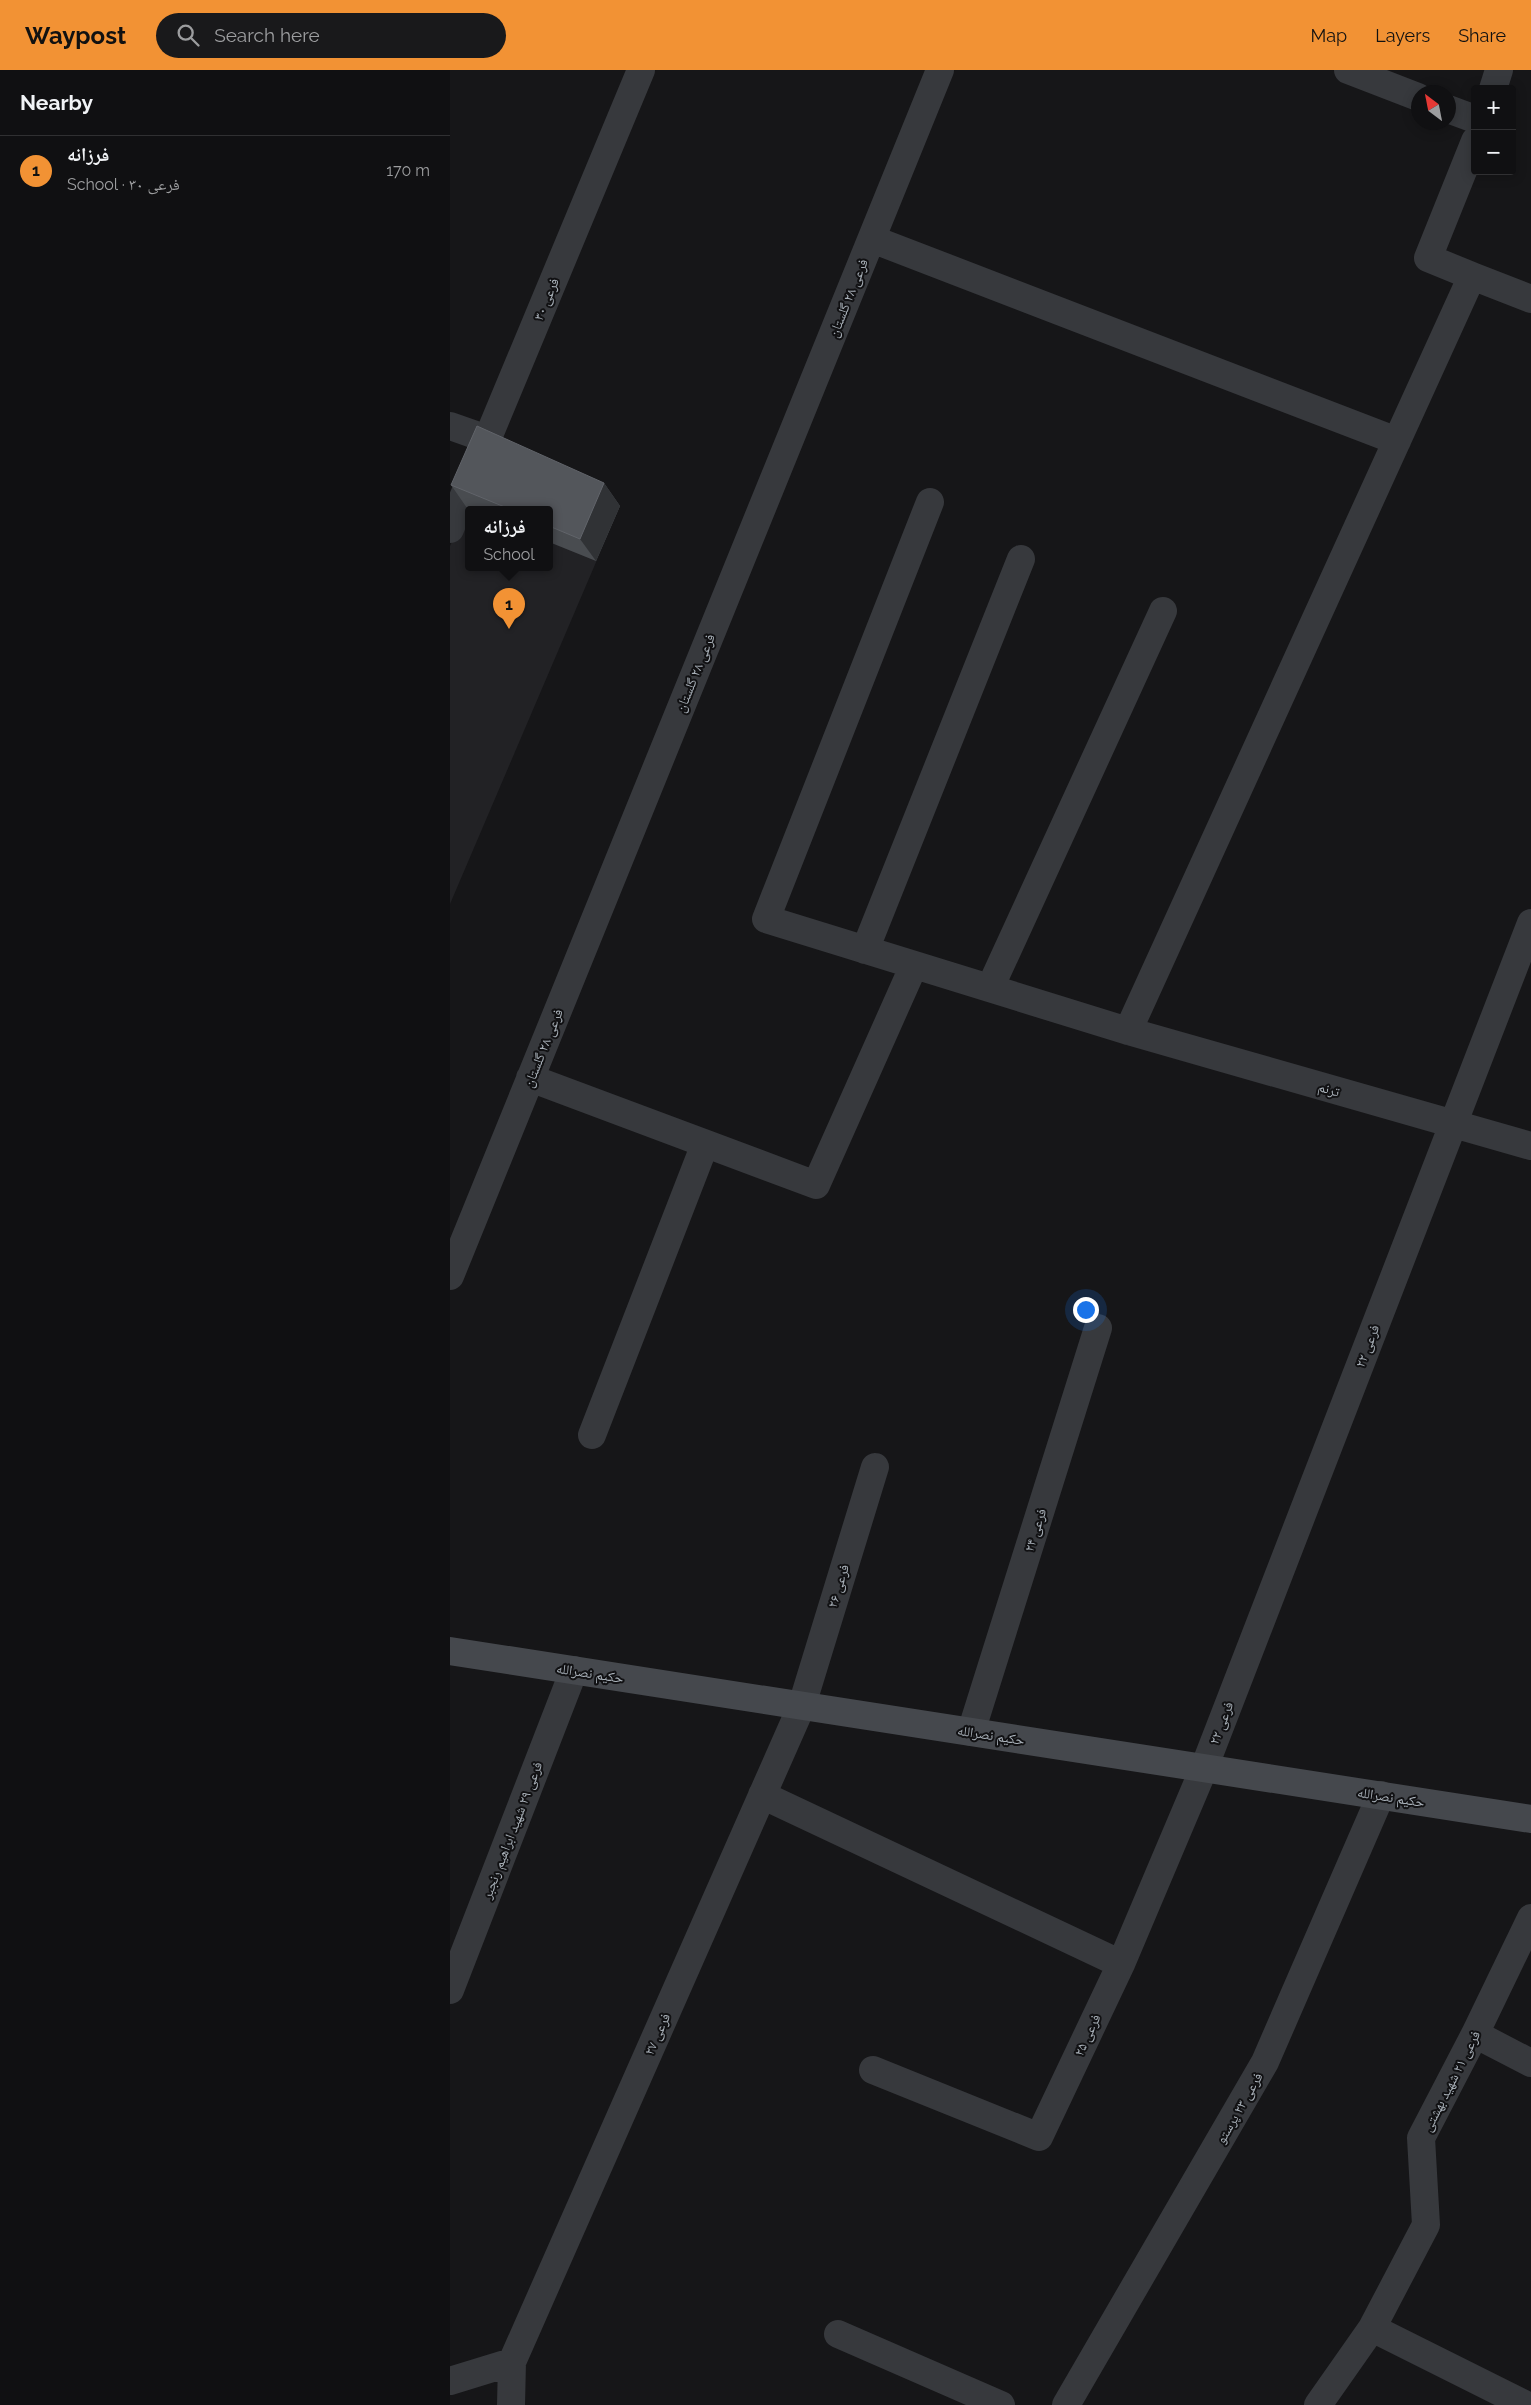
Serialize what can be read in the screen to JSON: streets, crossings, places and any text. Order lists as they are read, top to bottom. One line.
{"streets":{"main road":["حکیم نصرالله"],"street":["فرعی ۲۸ گلستان","فرعی ۳۰","ترنم","فرعی ۲۲","فرعی ۲۴","فرعی ۲۶","فرعی ۲۹ شهید ابراهیم رنجبر","فرعی ۲۷","فرعی ۲۵","فرعی ۲۱ شهید بهشتی","فرعی ۲۳ پرستو"]},"crossings":[["ترنم","فرعی ۲۲"],["فرعی ۲۲","حکیم نصرالله"],["فرعی ۲۲","فرعی ۲۵"],["فرعی ۲۴","حکیم نصرالله"],["فرعی ۲۶","حکیم نصرالله"],["فرعی ۲۶","فرعی ۲۷"],["حکیم نصرالله","فرعی ۲۹ شهید ابراهیم رنجبر"],["حکیم نصرالله","فرعی ۲۷"],["حکیم نصرالله","فرعی ۲۵"],["حکیم نصرالله","فرعی ۲۳ پرستو"]],"north":"top left","page":{"header":"Waypost","search":"Search here","nav":["Map","Layers","Share"],"heading":"Nearby","map_buttons":["+","−"],"list":[{"mark":"1","name":"فرزانه","note":"School · فرعی ۳۰","value":"170 m"}],"popup":["فرزانه","School"],"pins":"1"}}
